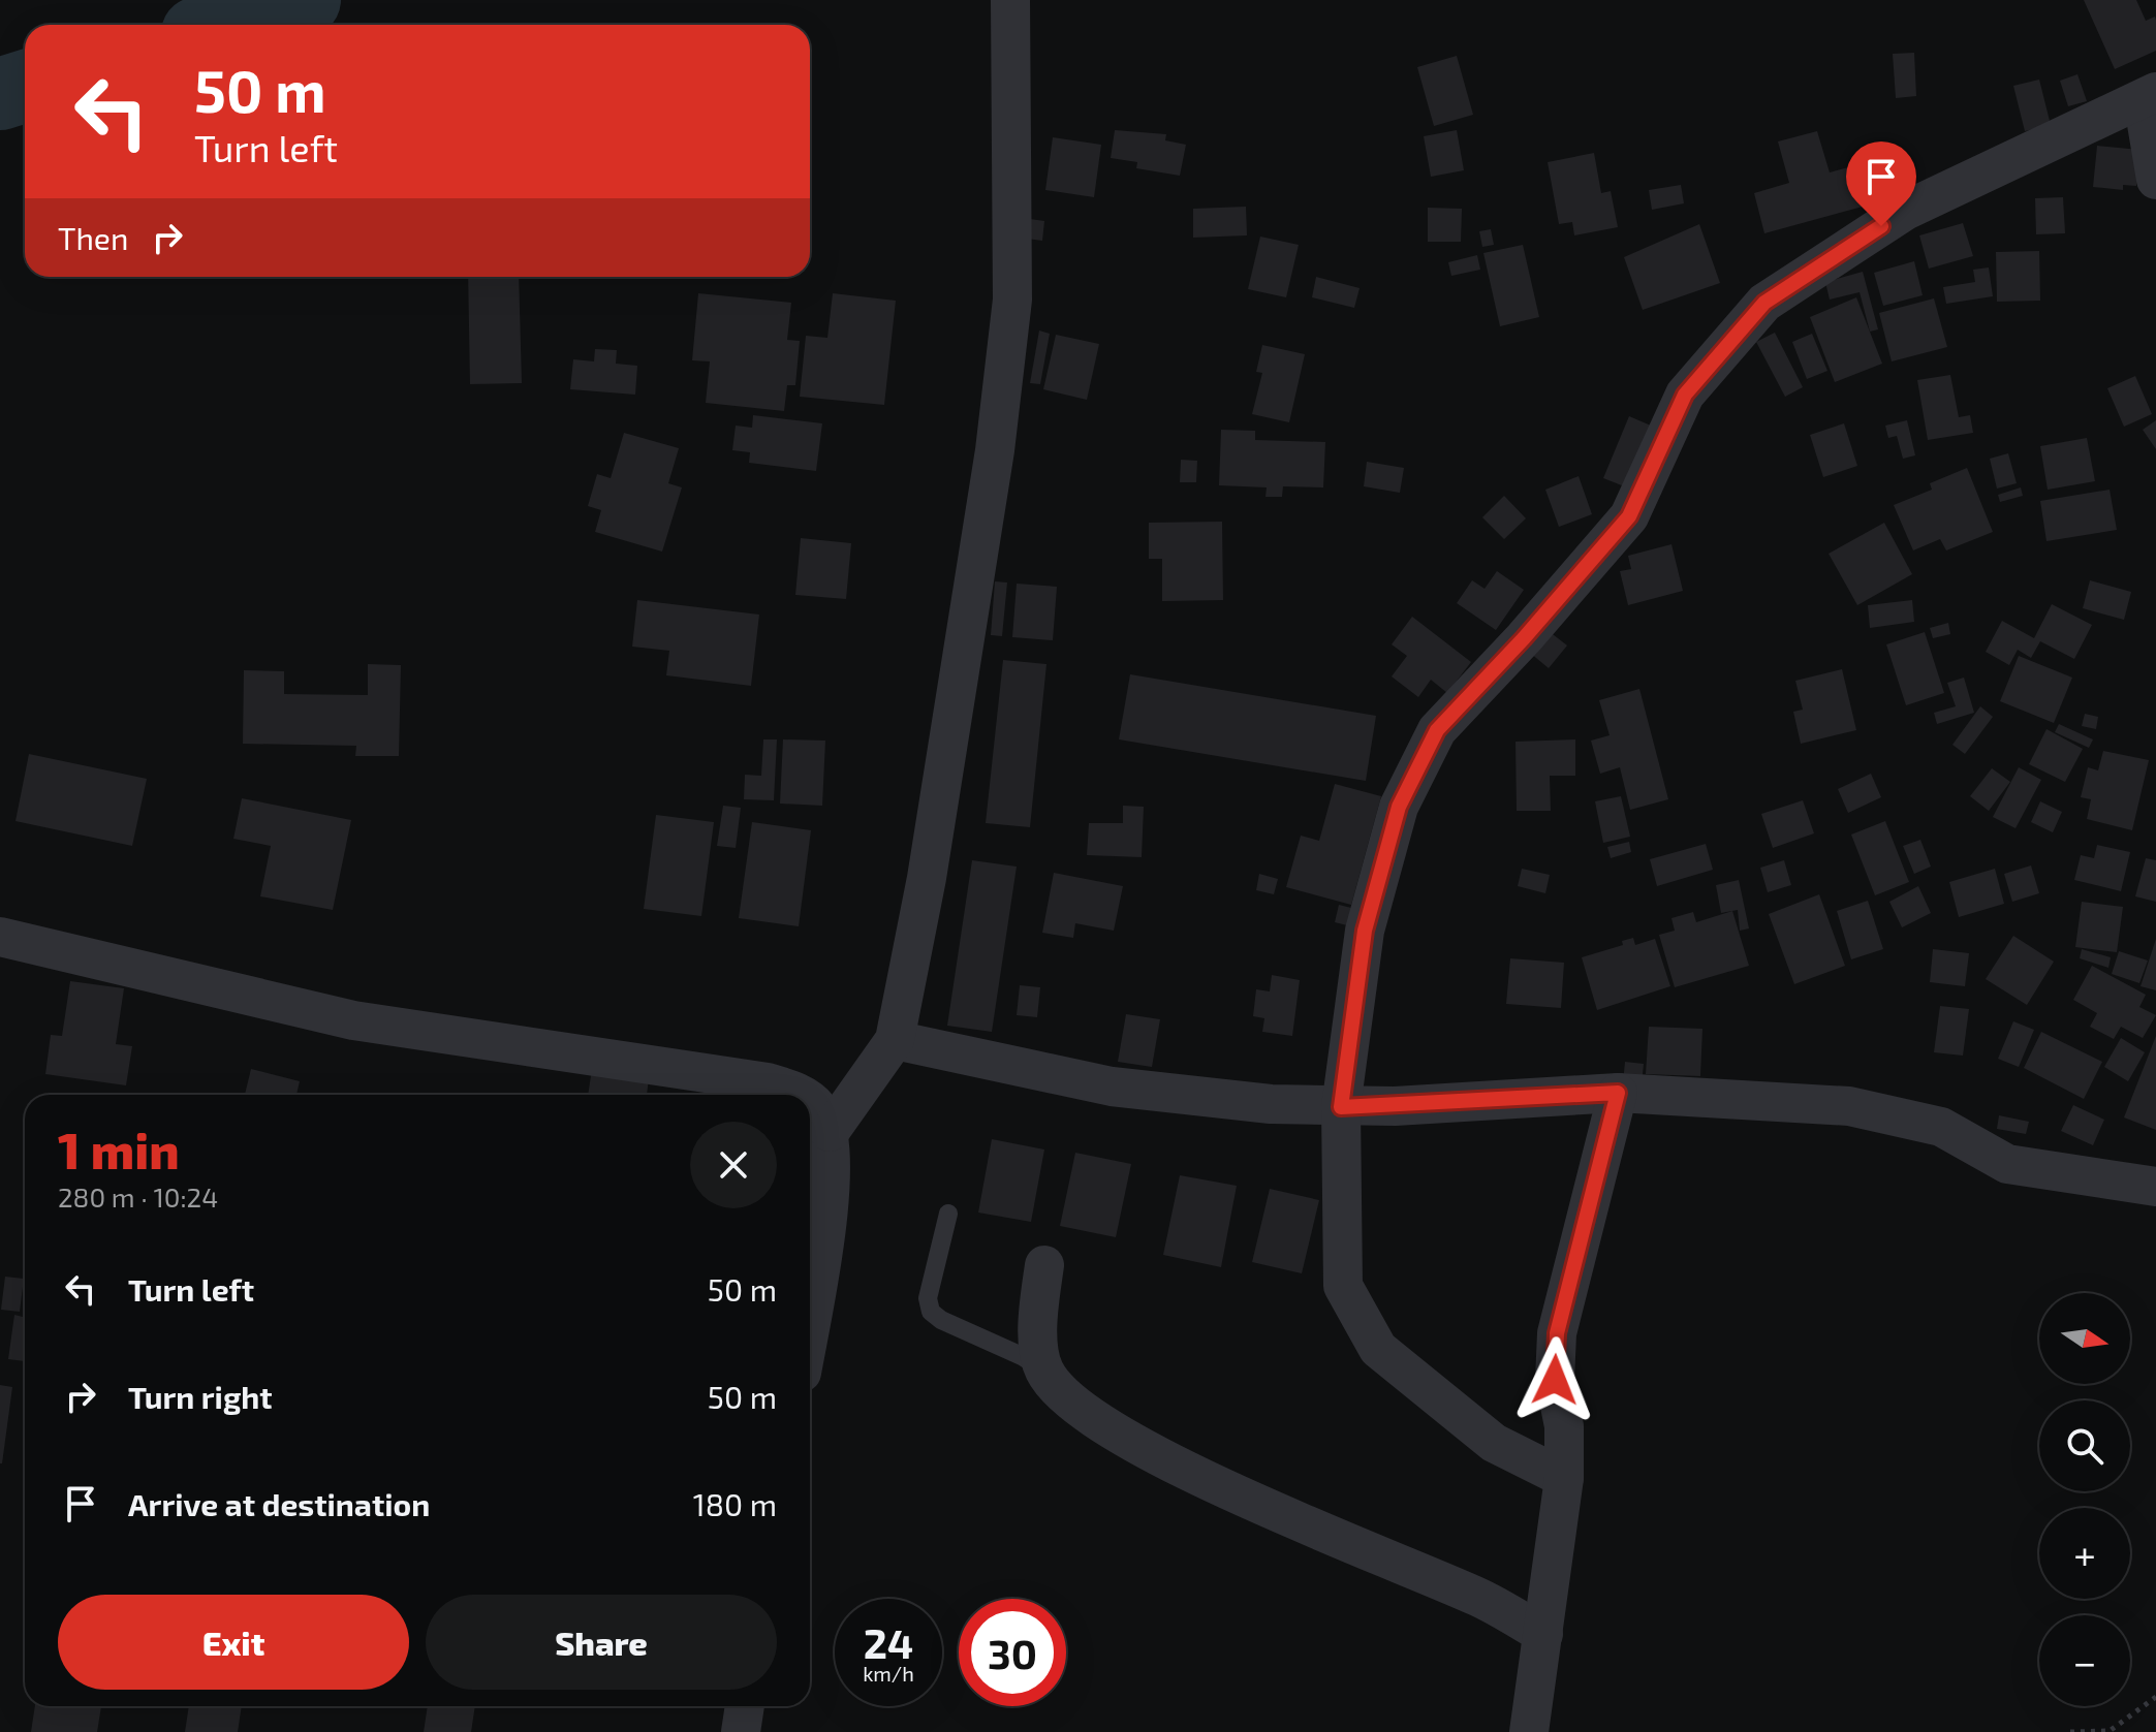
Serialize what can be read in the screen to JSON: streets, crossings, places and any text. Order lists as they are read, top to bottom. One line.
{"north":"right","page":{"turn":["50 m","Turn left"],"then":"Then","heading":["1 min","280 m · 10:24"],"list":[{"name":"Turn left","value":"50 m"},{"name":"Turn right","value":"50 m"},{"name":"Arrive at destination","value":"180 m"}],"map_buttons":["+","−"],"buttons":["Exit","Share"],"speed":"24 km/h","limit":"30"}}
